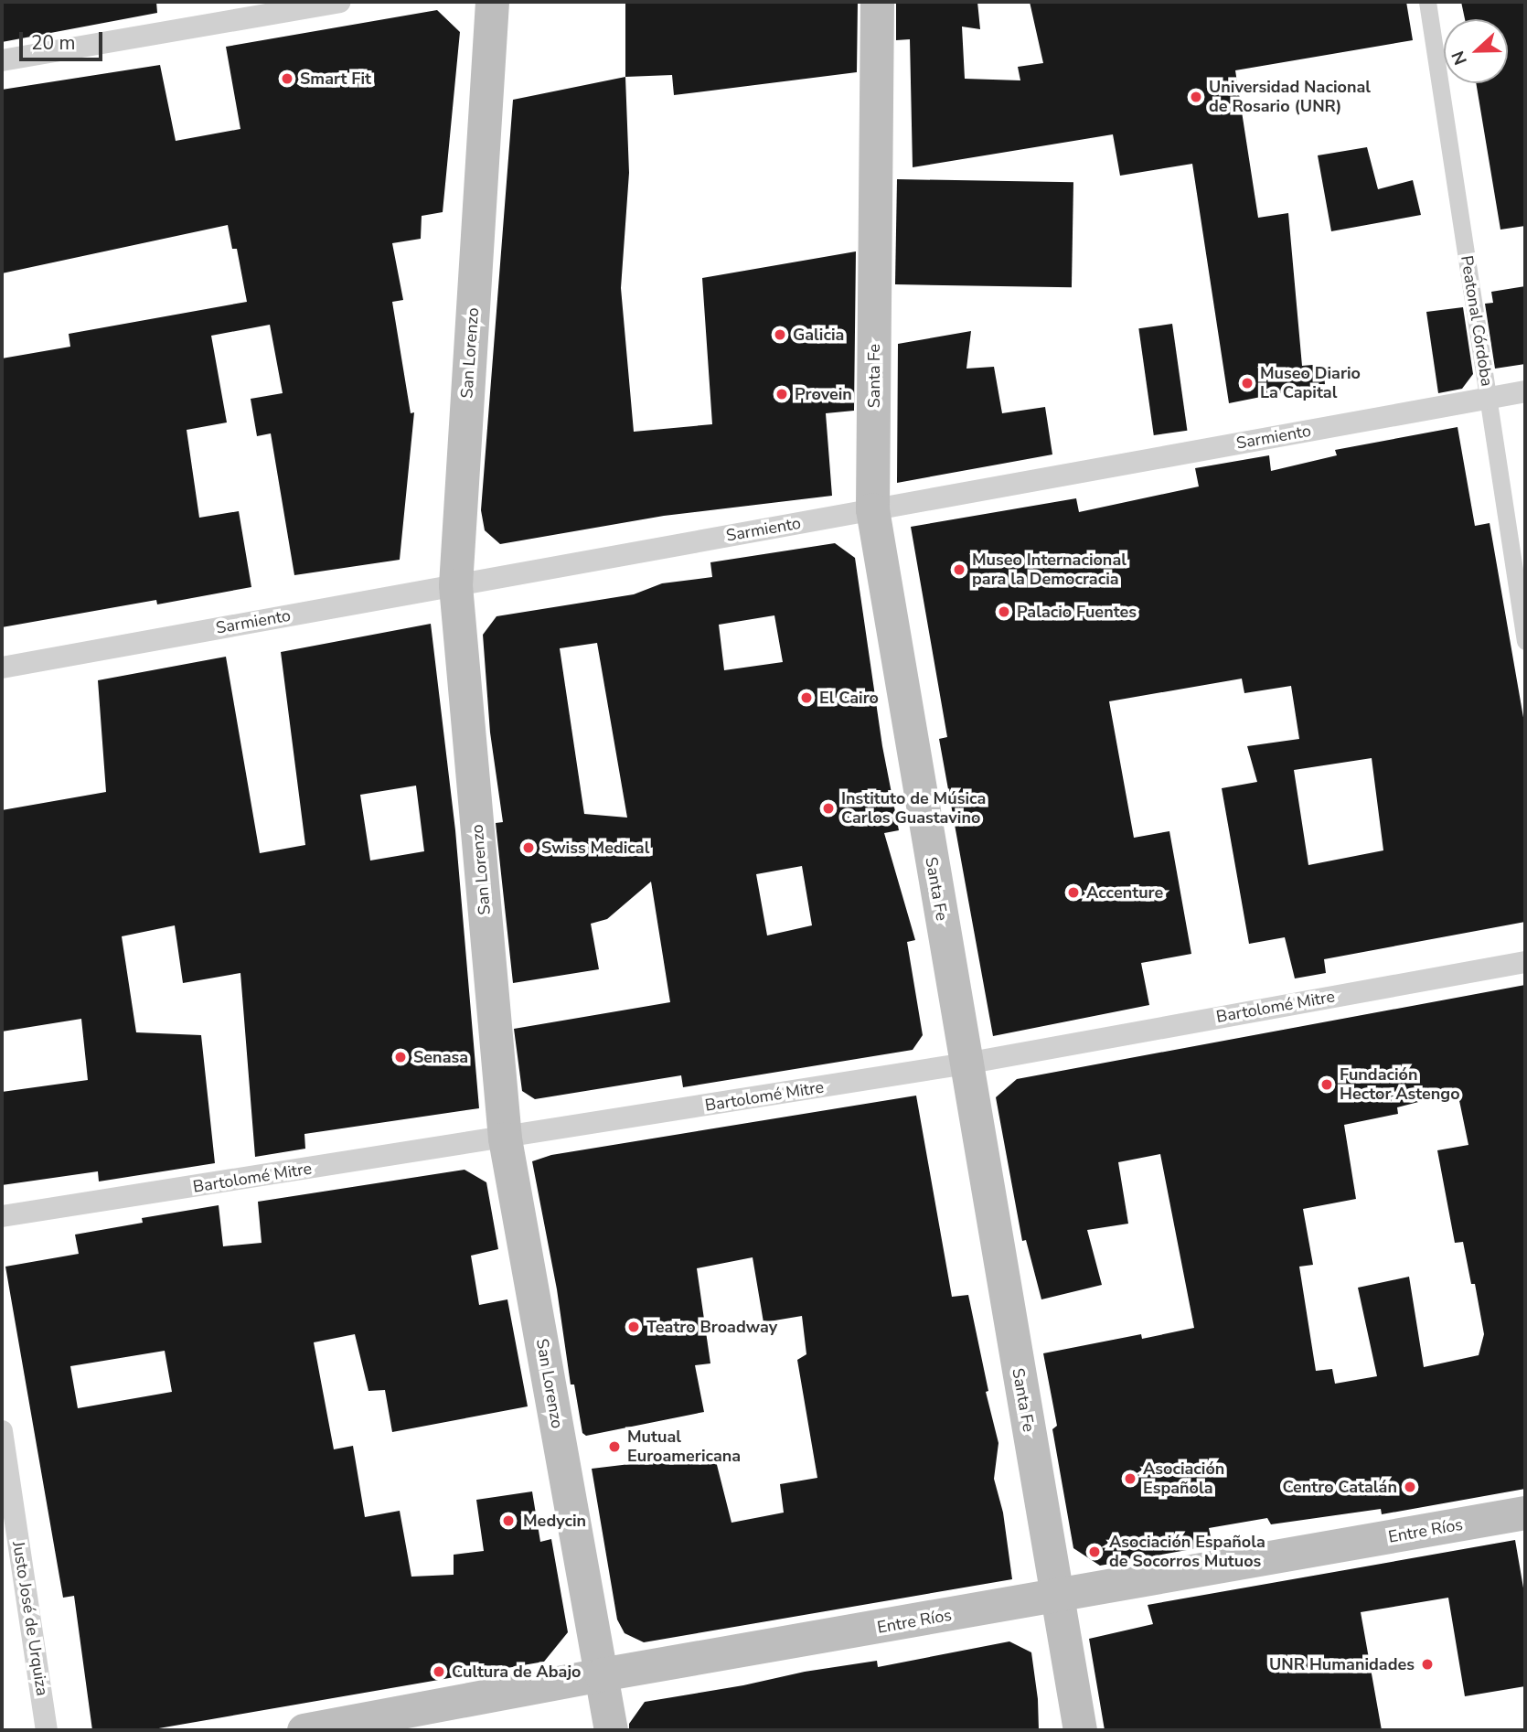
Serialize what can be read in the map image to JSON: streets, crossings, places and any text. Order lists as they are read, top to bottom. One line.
{"streets":{"main road":["San Lorenzo","Santa Fe","Entre Ríos"],"street":["Peatonal Córdoba","Sarmiento","Bartolomé Mitre","Justo José de Urquiza"]},"crossings":[["Peatonal Córdoba","Sarmiento"],["San Lorenzo","Sarmiento"],["San Lorenzo","Bartolomé Mitre"],["San Lorenzo","Entre Ríos"],["Santa Fe","Sarmiento"],["Santa Fe","Bartolomé Mitre"],["Santa Fe","Entre Ríos"]],"places":["Smart Fit","Universidad Nacional de Rosario (UNR)","Galicia","Museo Diario La Capital","Provein","Museo Internacional para la Democracia","Palacio Fuentes","El Cairo","Instituto de Música Carlos Guastavino","Swiss Medical","Accenture","Senasa","Fundación Hector Astengo","Teatro Broadway","Mutual Euroamericana","Asociación Española","Centro Catalán","Medycin","Asociación Española de Socorros Mutuos","UNR Humanidades","Cultura de Abajo"],"scale_bar":"20 m","north":"left"}
